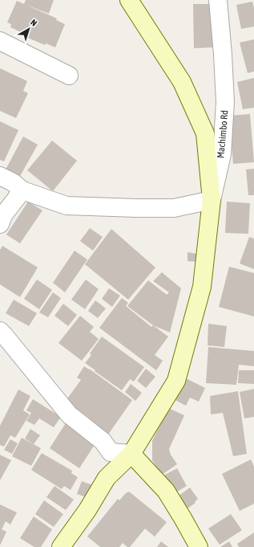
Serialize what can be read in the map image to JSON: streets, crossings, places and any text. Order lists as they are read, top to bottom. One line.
{"streets":{"street":["Machimbo Rd"]},"north":"top right"}
